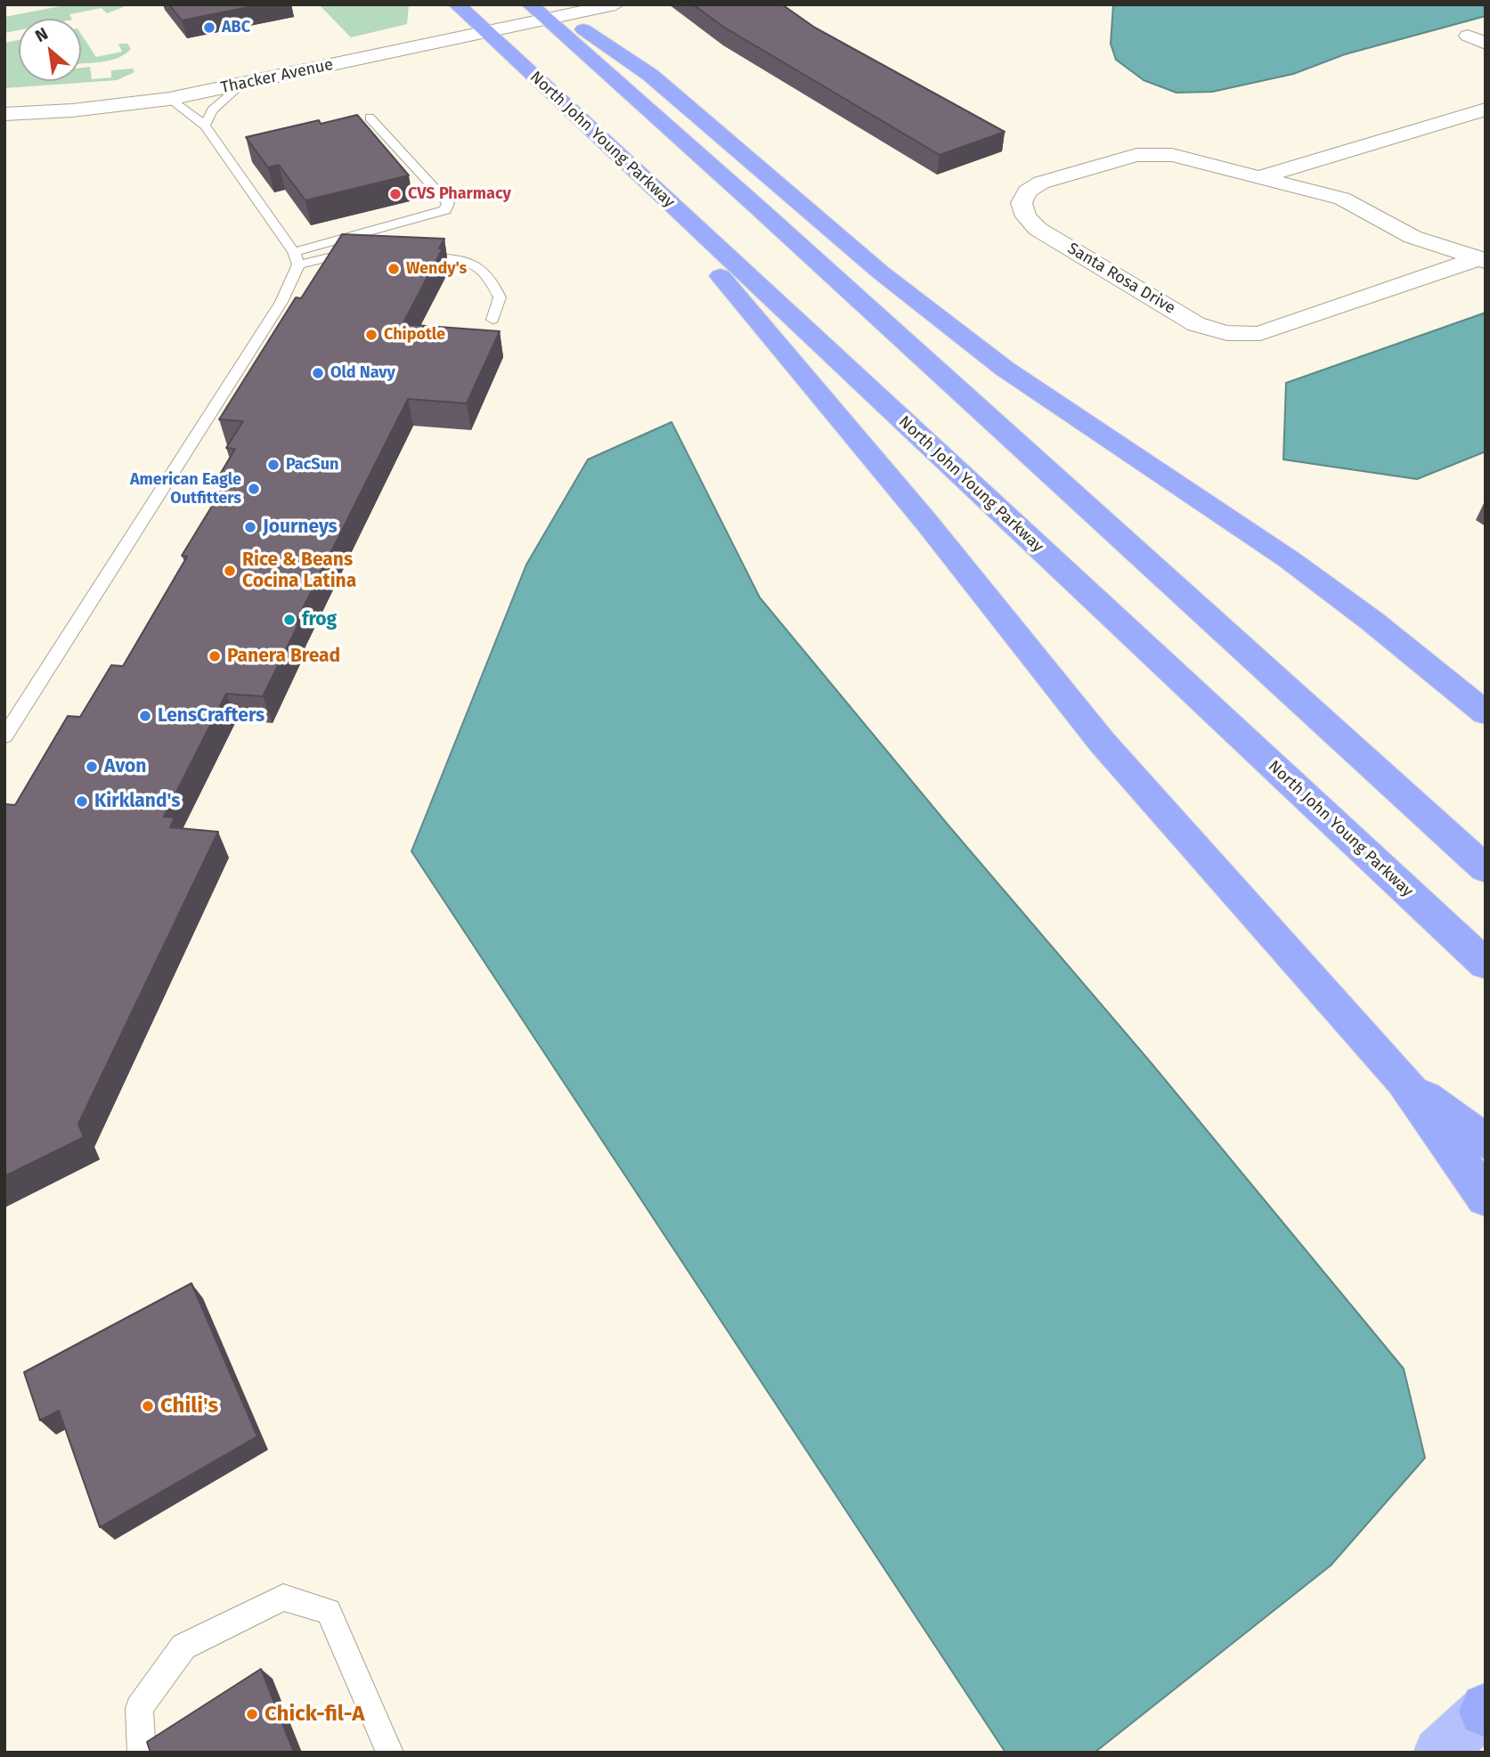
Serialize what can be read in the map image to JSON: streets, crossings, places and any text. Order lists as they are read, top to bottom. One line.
{"streets":{"highway":["North John Young Parkway"],"street":["Thacker Avenue","Santa Rosa Drive"]},"crossings":[["Thacker Avenue","North John Young Parkway"]],"places":["ABC","CVS Pharmacy","Wendy's","Chipotle","Old Navy","PacSun","American Eagle Outfitters","Journeys","Rice & Beans Cocina Latina","frog","Panera Bread","LensCrafters","Avon","Kirkland's","Chili's","Chick-fil-A"],"north":"top left"}
